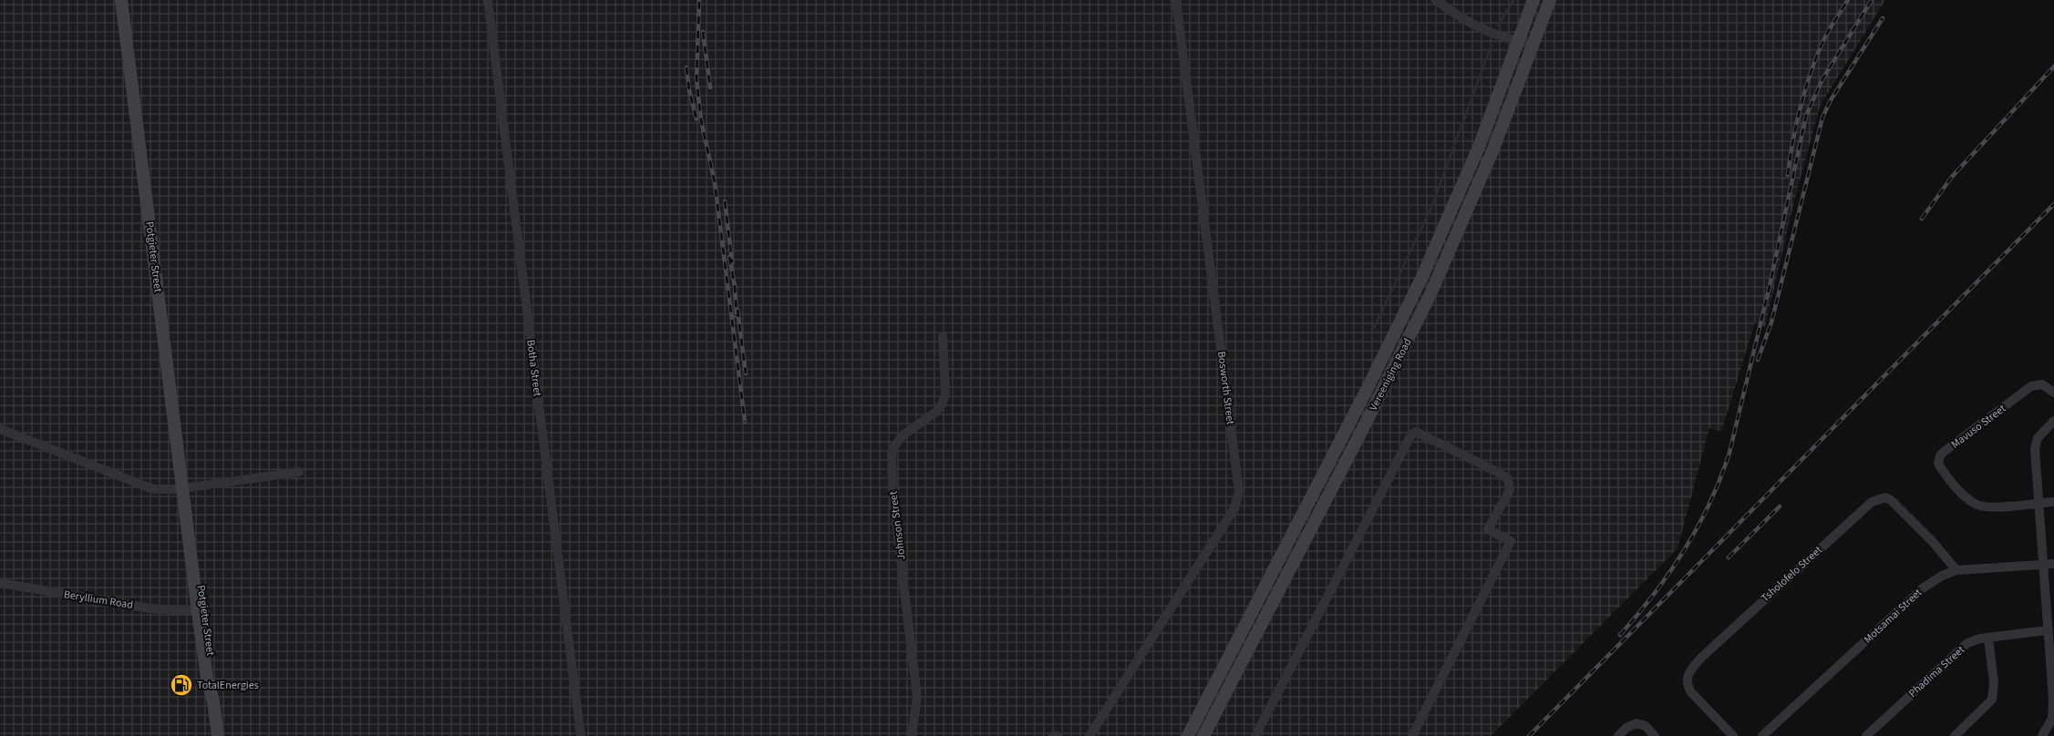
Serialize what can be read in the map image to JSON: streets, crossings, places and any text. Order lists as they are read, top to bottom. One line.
{"streets":{"main road":["Potgieter Street","Vereeniging Road"],"street":["Botha Street","Bosworth Street","Mavuso Street","Johnson Street","Tsholofelo Street","Beryllium Road","Motsamai Street","Phadima Street"]},"crossings":[["Potgieter Street","Beryllium Road"],["Tsholofelo Street","Motsamai Street"]],"places":{"fuel station":["TotalEnergies"]}}
